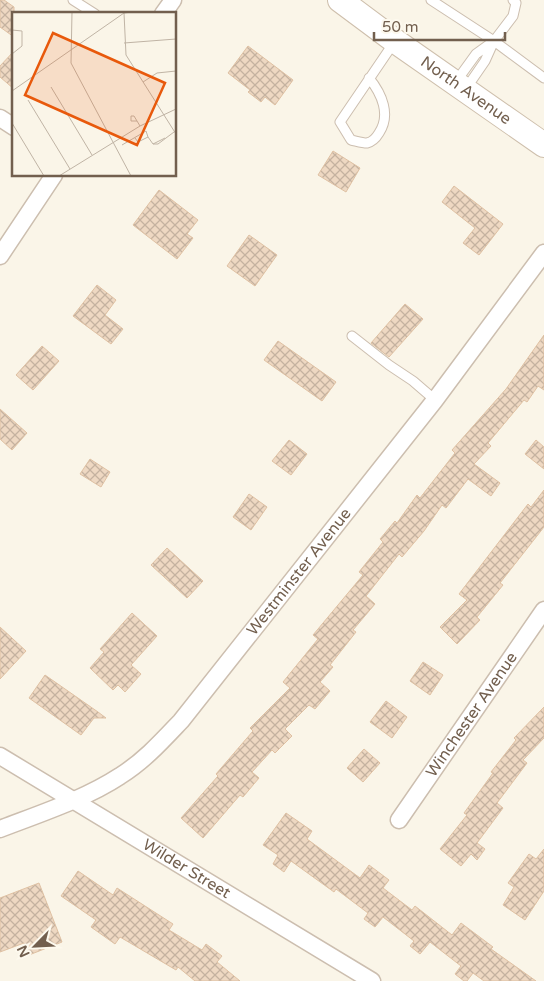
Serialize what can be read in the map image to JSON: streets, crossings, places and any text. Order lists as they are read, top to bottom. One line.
{"streets":{"main road":["North Avenue"],"street":["Westminster Avenue","Winchester Avenue","Wilder Street"]},"crossings":[["Westminster Avenue","Wilder Street"]],"scale_bar":"50 m","north":"bottom left"}
